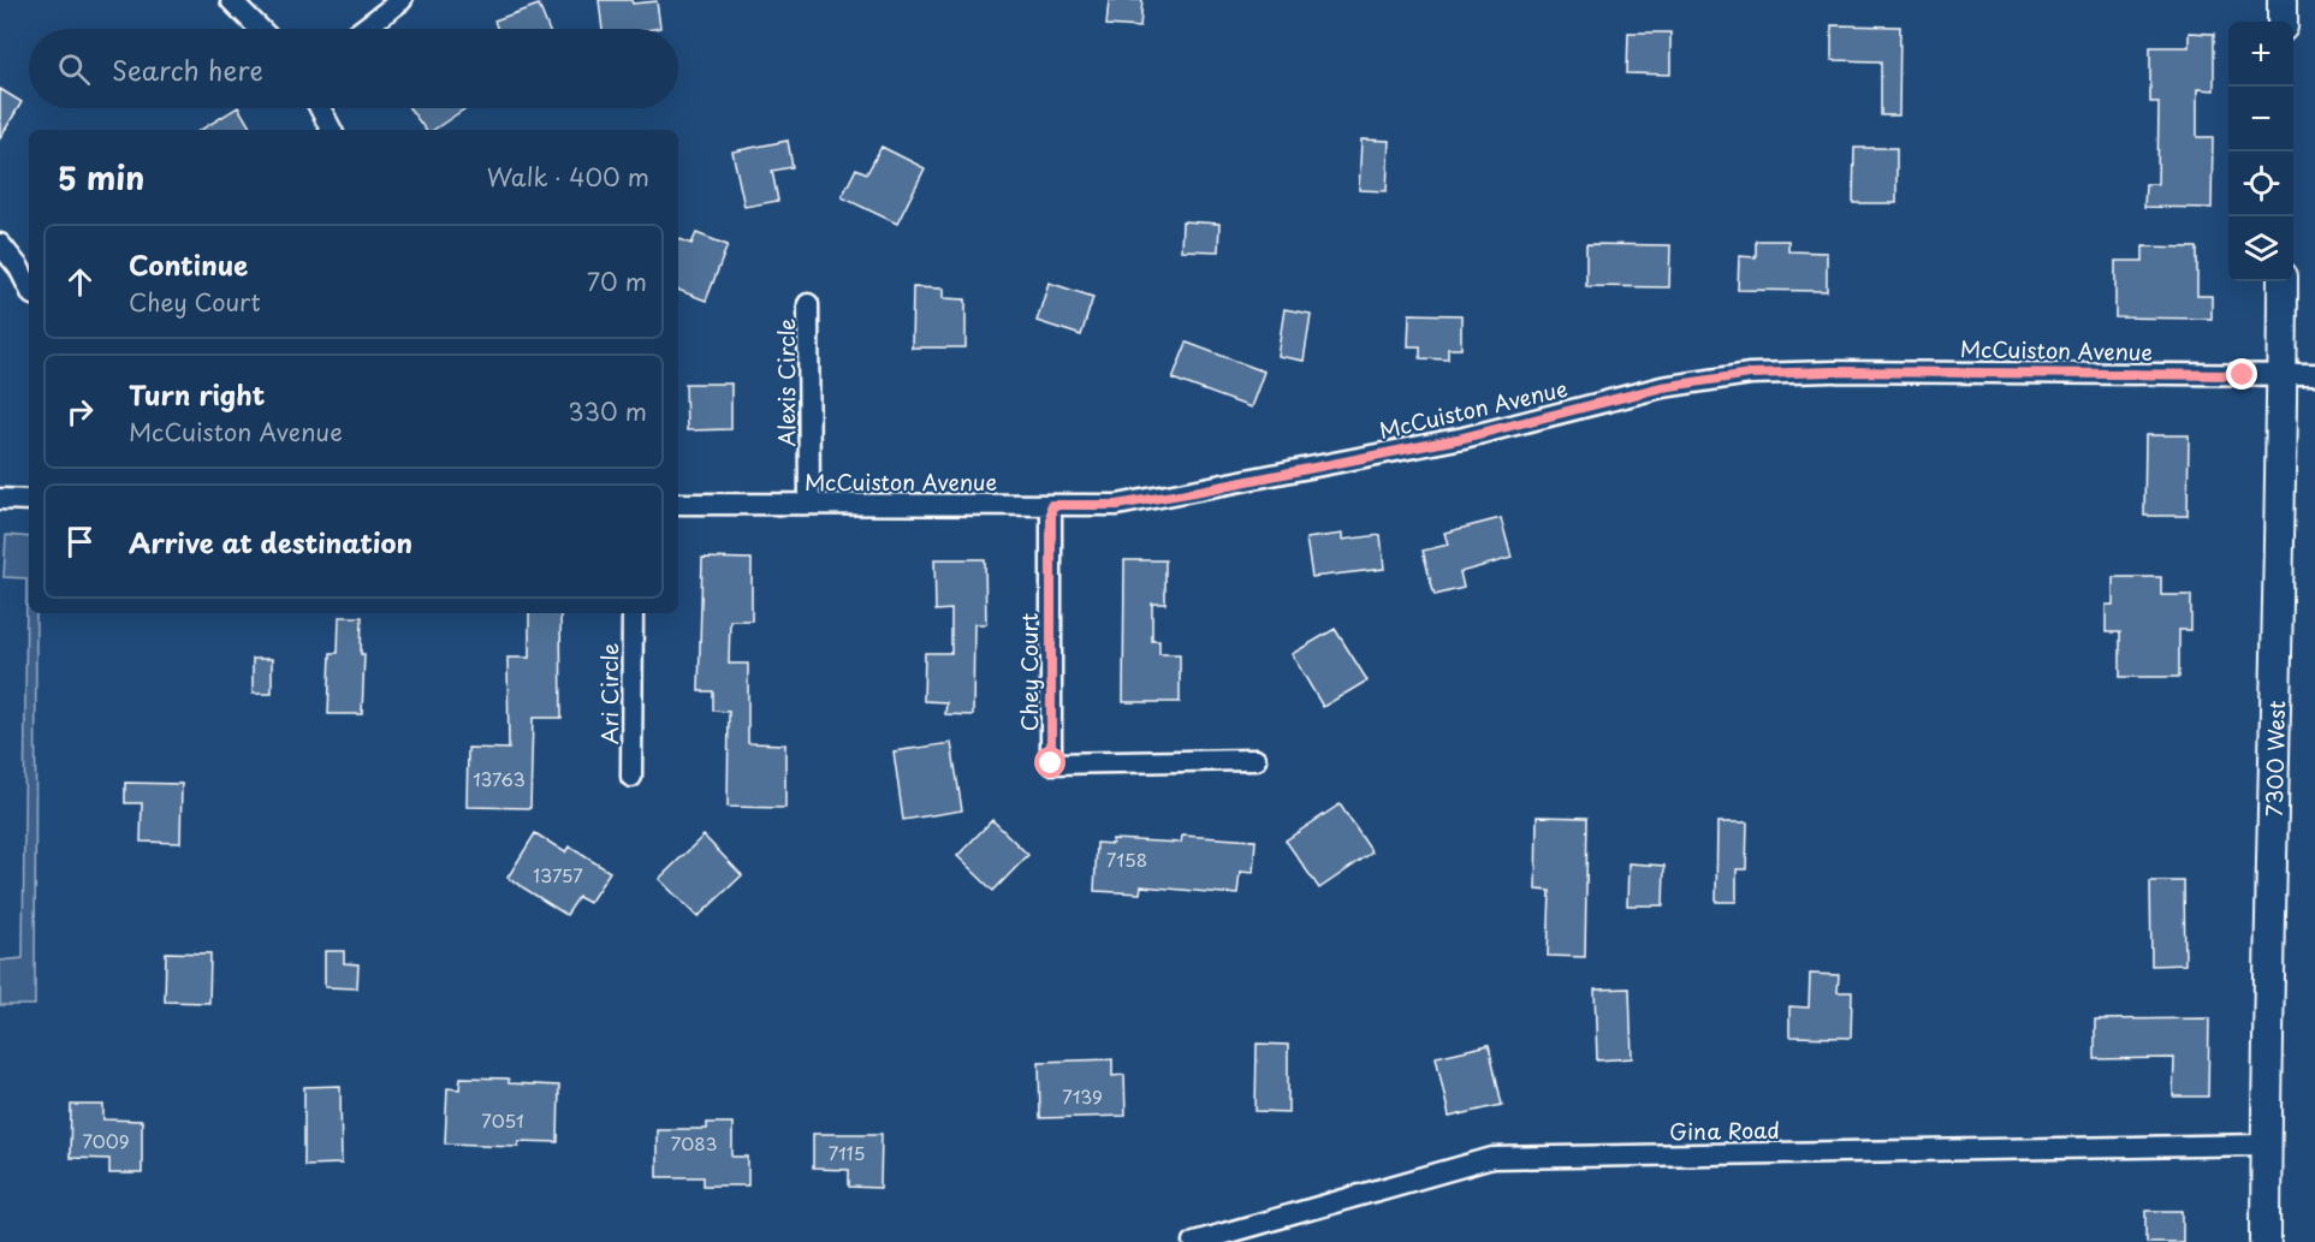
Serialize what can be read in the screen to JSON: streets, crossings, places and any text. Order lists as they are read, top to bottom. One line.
{"streets":{"street":["McCuiston Avenue","Alexis Circle","Chey Court","Ari Circle","7300 West","Gina Road"]},"crossings":[["McCuiston Avenue","Alexis Circle"],["McCuiston Avenue","Chey Court"],["McCuiston Avenue","7300 West"],["7300 West","Gina Road"]],"house_numbers":["13763","7158","13757","7139","7051","7009","7083","7115"],"page":{"map_buttons":["+","−"],"search":"Search here","heading":["5 min","Walk · 400 m"],"list":[["Continue","Chey Court","70 m"],["Turn right","McCuiston Avenue","330 m"],"Arrive at destination"]}}
